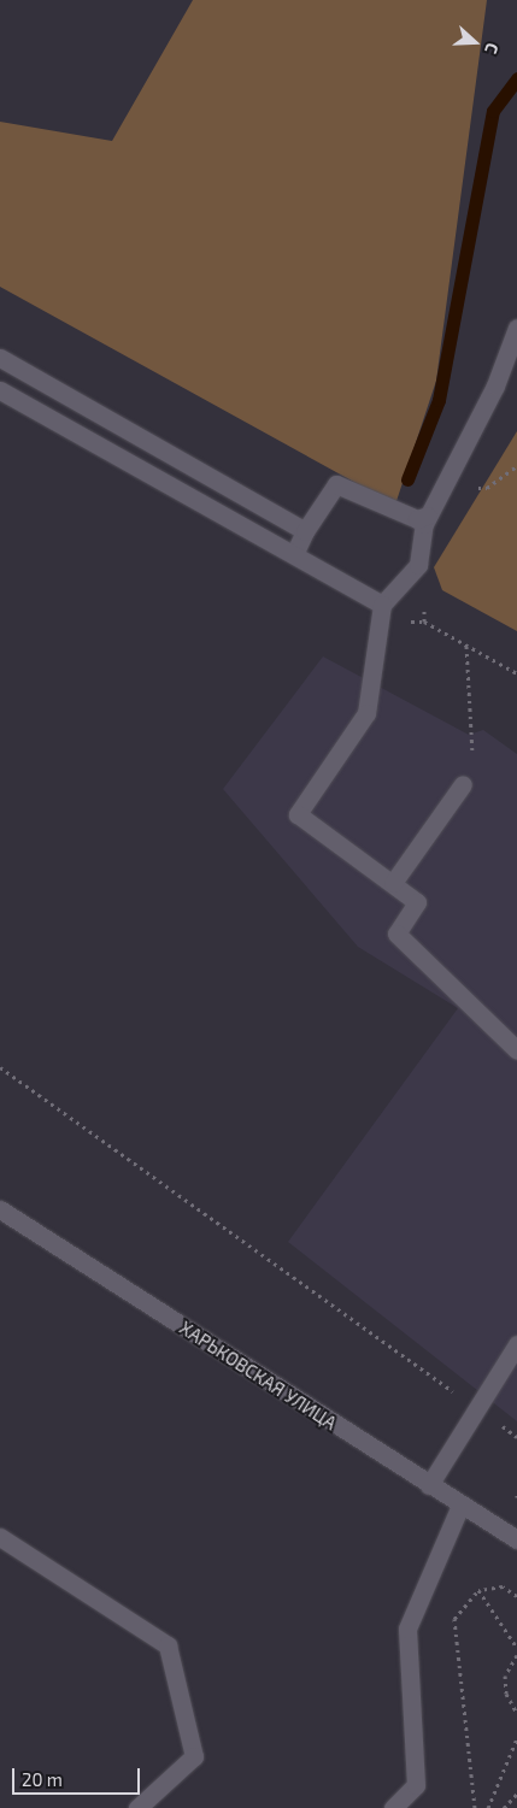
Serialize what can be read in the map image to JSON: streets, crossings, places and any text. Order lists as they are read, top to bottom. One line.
{"streets":{"street":["ХАРЬКОВСКАЯ УЛИЦА"]},"scale_bar":"20 m","north":"right"}
